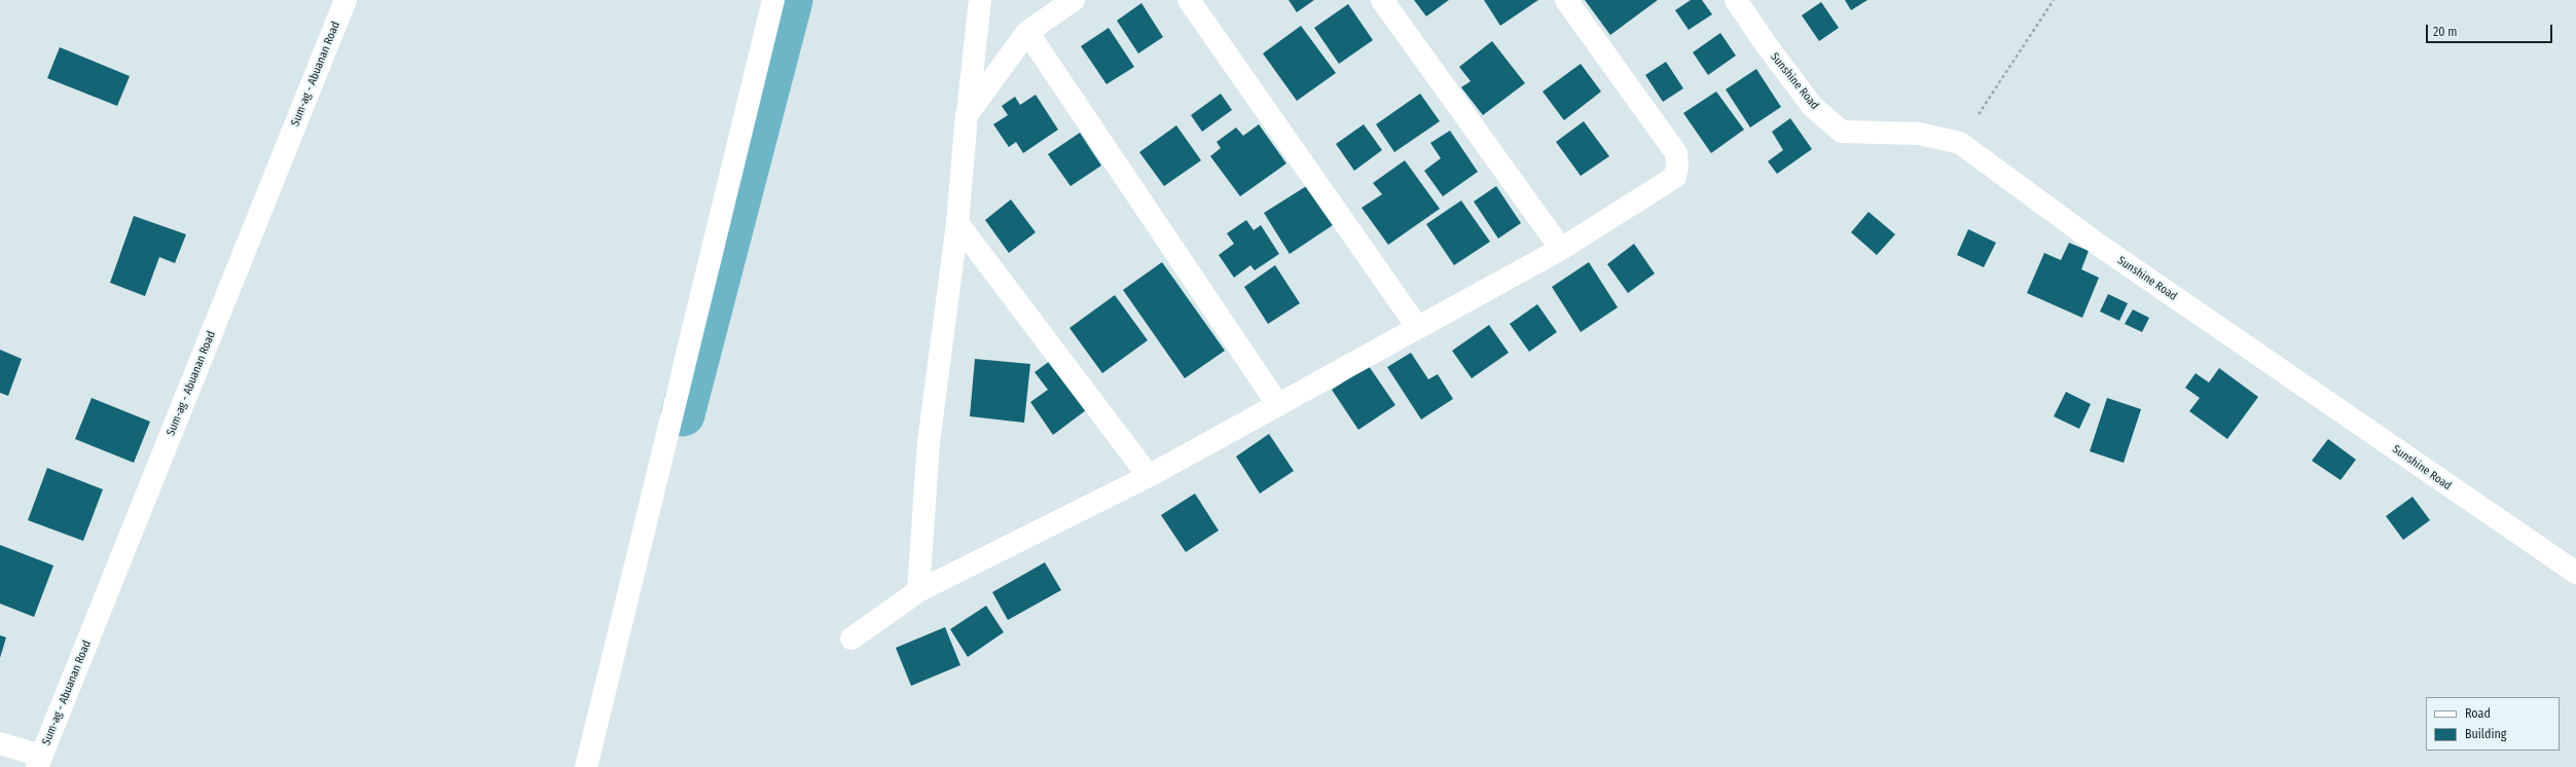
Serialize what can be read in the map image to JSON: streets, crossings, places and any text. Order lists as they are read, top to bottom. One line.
{"streets":{"street":["Sum-ag - Abuanan Road","Sunshine Road"]},"legend":["Road","Building"],"scale_bar":"20 m"}
